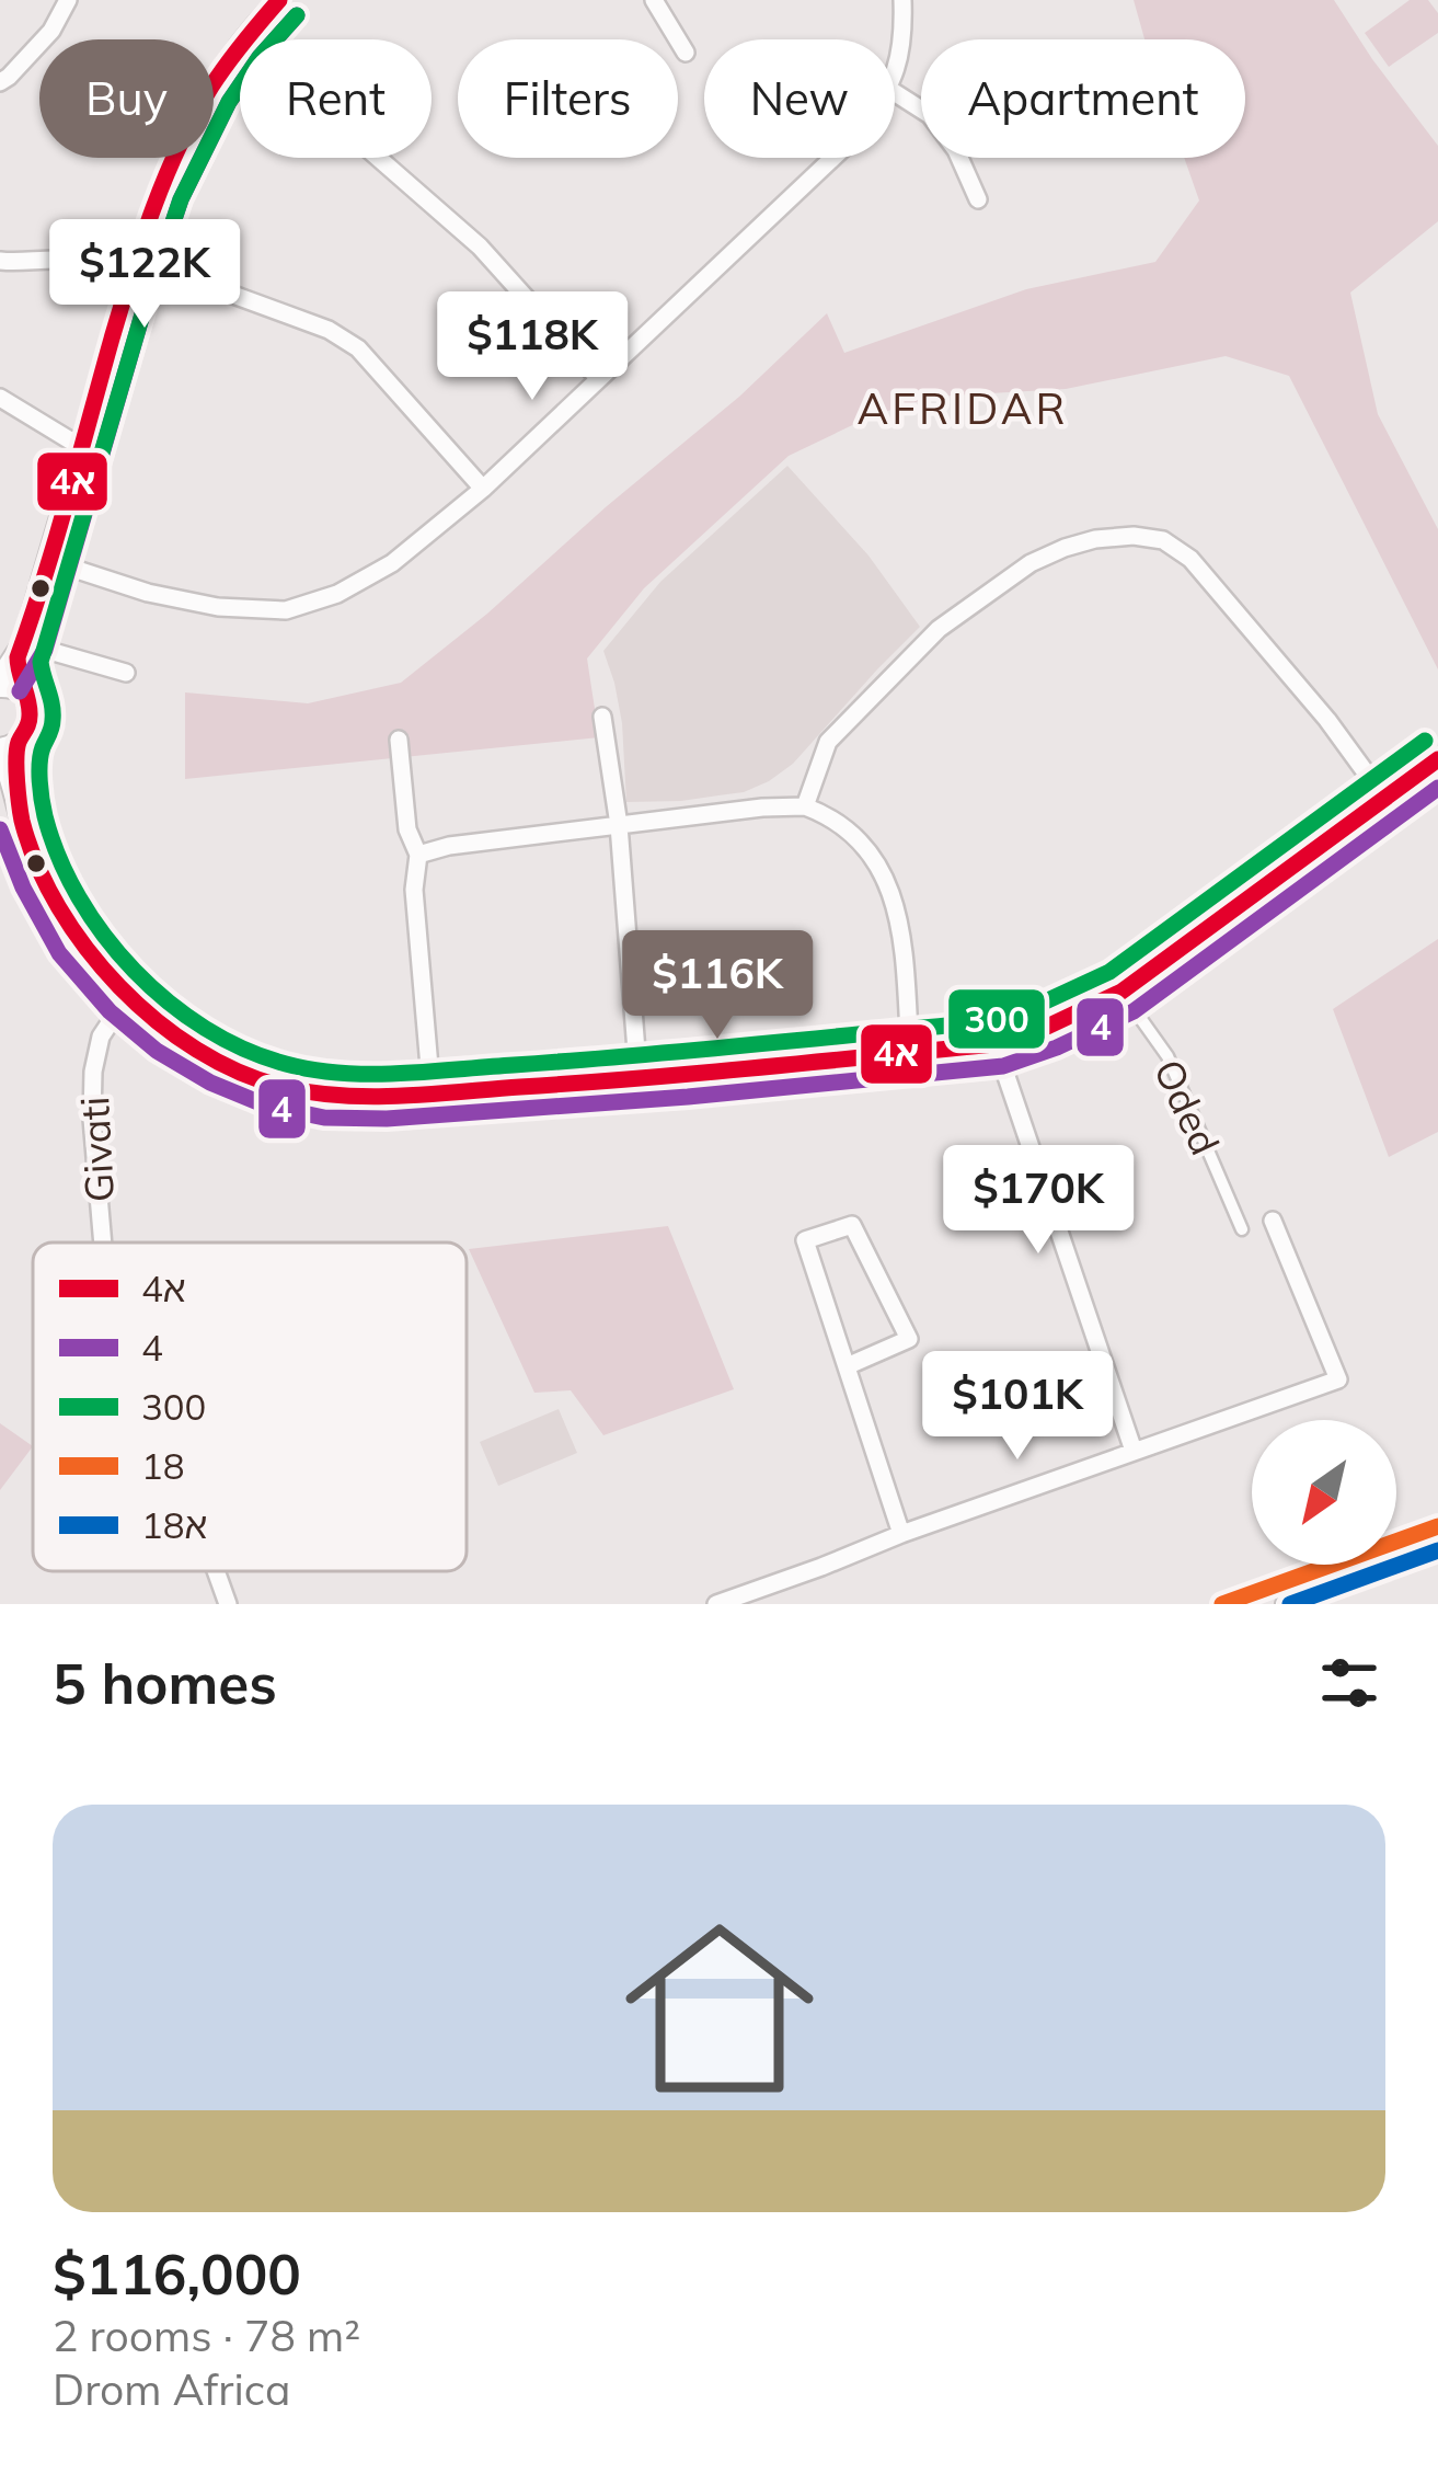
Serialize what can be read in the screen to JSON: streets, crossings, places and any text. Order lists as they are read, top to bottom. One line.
{"streets":{"street":["Oded","Givati"]},"districts":["AFRIDAR"],"lines":["transit line 4א","transit line 4","transit line 300","transit line 18","transit line 18א"],"legend":["4א","4","300","18","18א"],"north":"bottom left","page":{"chip":["Buy","Rent","Filters","New","Apartment"],"price":["$122K","$118K","$116K","$170K","$101K"],"heading":"5 homes","list":[{"name":"$116,000","note":"2 rooms · 78 m² · Drom Africa"}]}}
